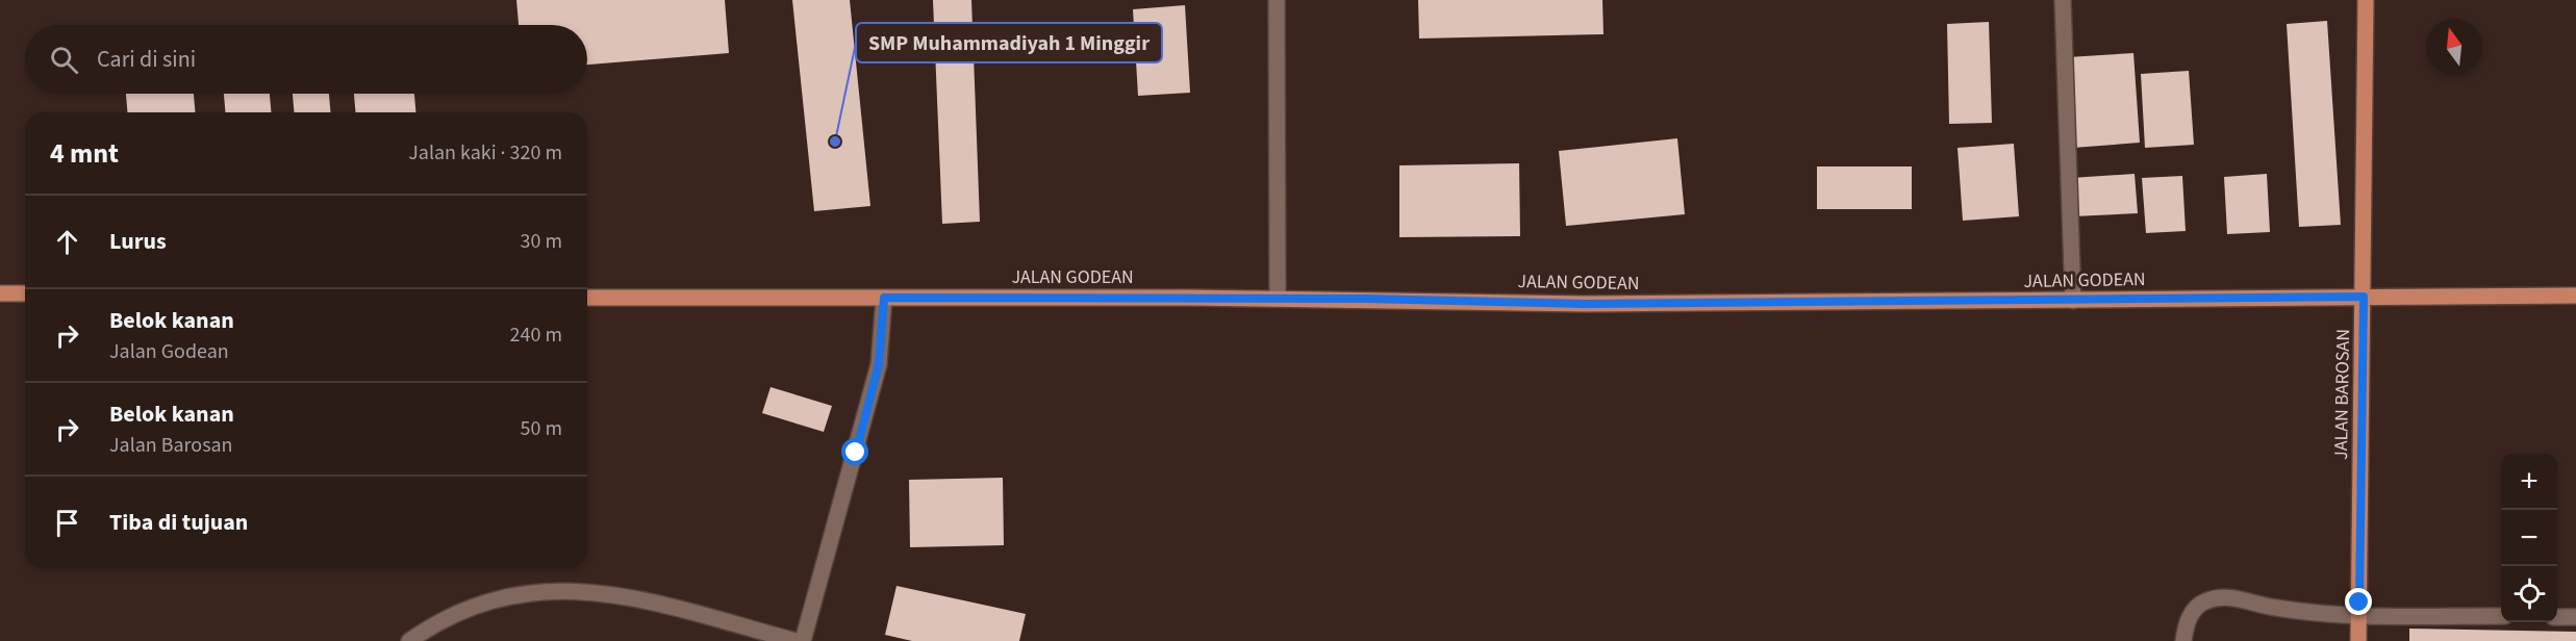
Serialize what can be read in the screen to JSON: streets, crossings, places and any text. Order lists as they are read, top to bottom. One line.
{"streets":{"main road":["JALAN GODEAN","JALAN BAROSAN"]},"crossings":[["JALAN GODEAN","JALAN BAROSAN"]],"places":["SMP Muhammadiyah 1 Minggir"],"north":"top","page":{"search":"Cari di sini","heading":["4 mnt","Jalan kaki · 320 m"],"list":[["Lurus","30 m"],["Belok kanan","Jalan Godean","240 m"],["Belok kanan","Jalan Barosan","50 m"],"Tiba di tujuan"],"map_buttons":["+","−"]}}
